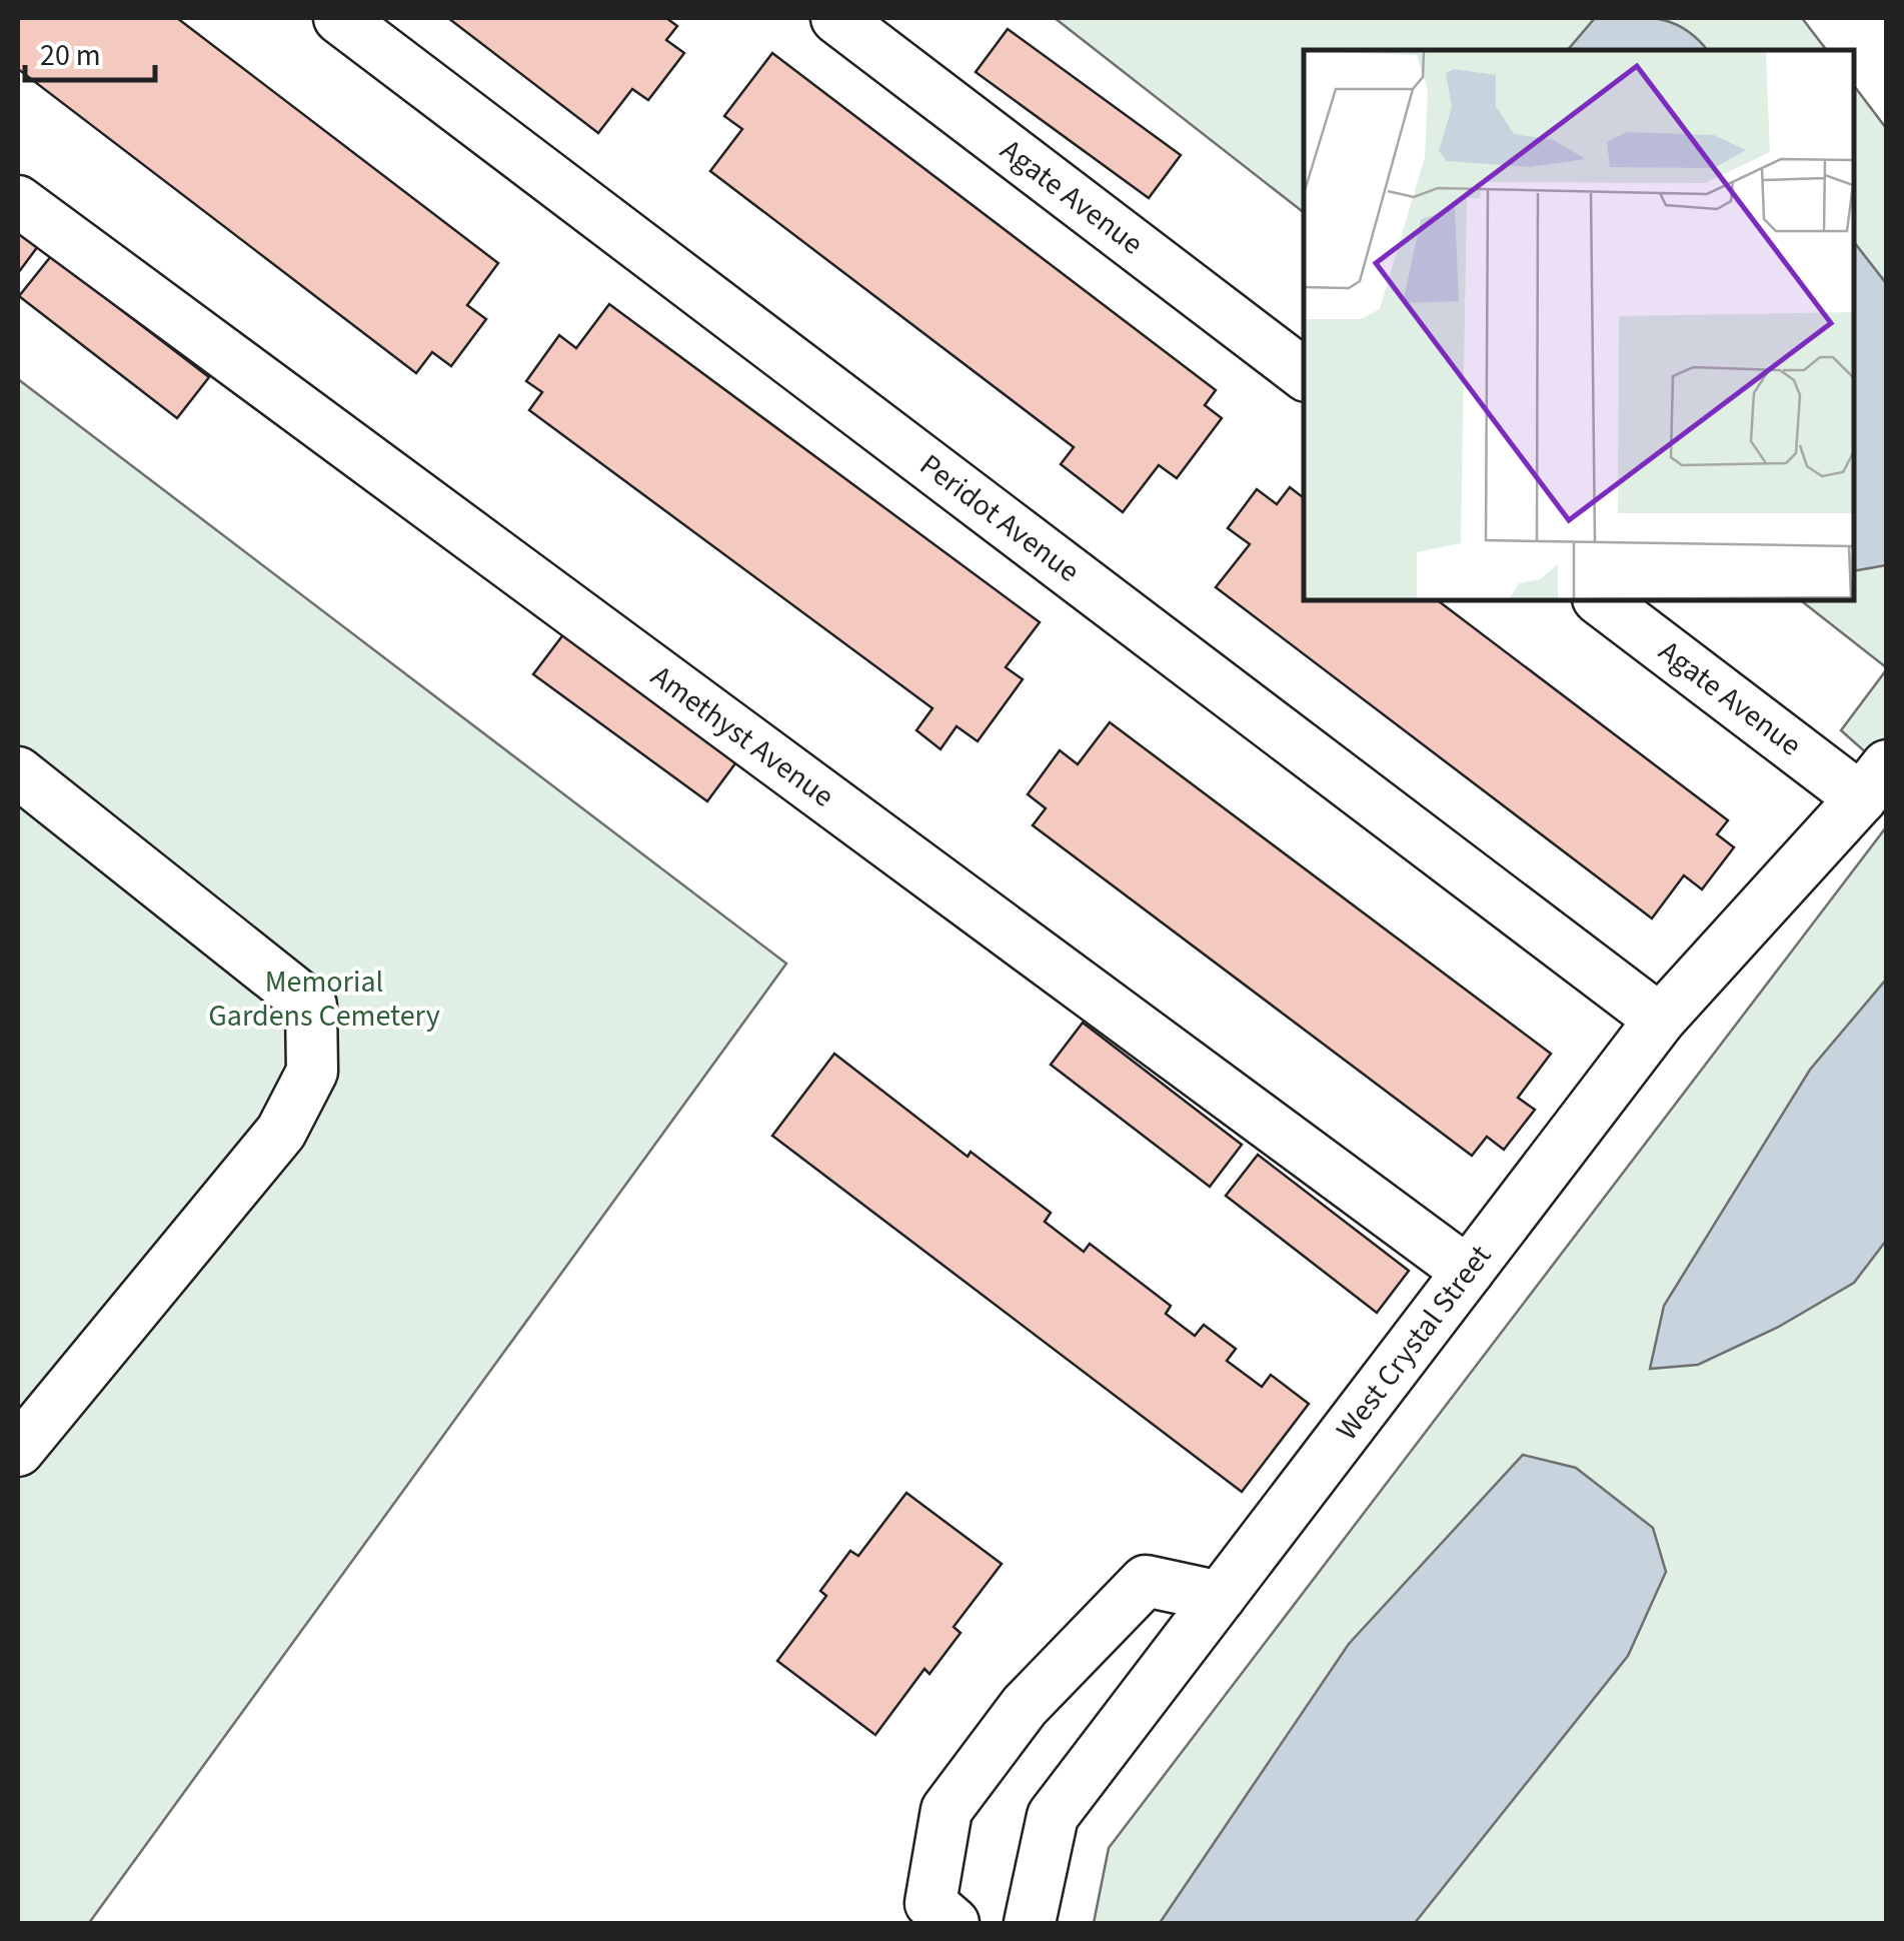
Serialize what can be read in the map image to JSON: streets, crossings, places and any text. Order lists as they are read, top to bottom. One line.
{"streets":{"street":["Agate Avenue","Peridot Avenue","Amethyst Avenue","West Crystal Street"]},"crossings":[["Agate Avenue","West Crystal Street"],["Peridot Avenue","West Crystal Street"],["Amethyst Avenue","West Crystal Street"]],"parks":["Memorial Gardens Cemetery"],"scale_bar":"20 m"}
